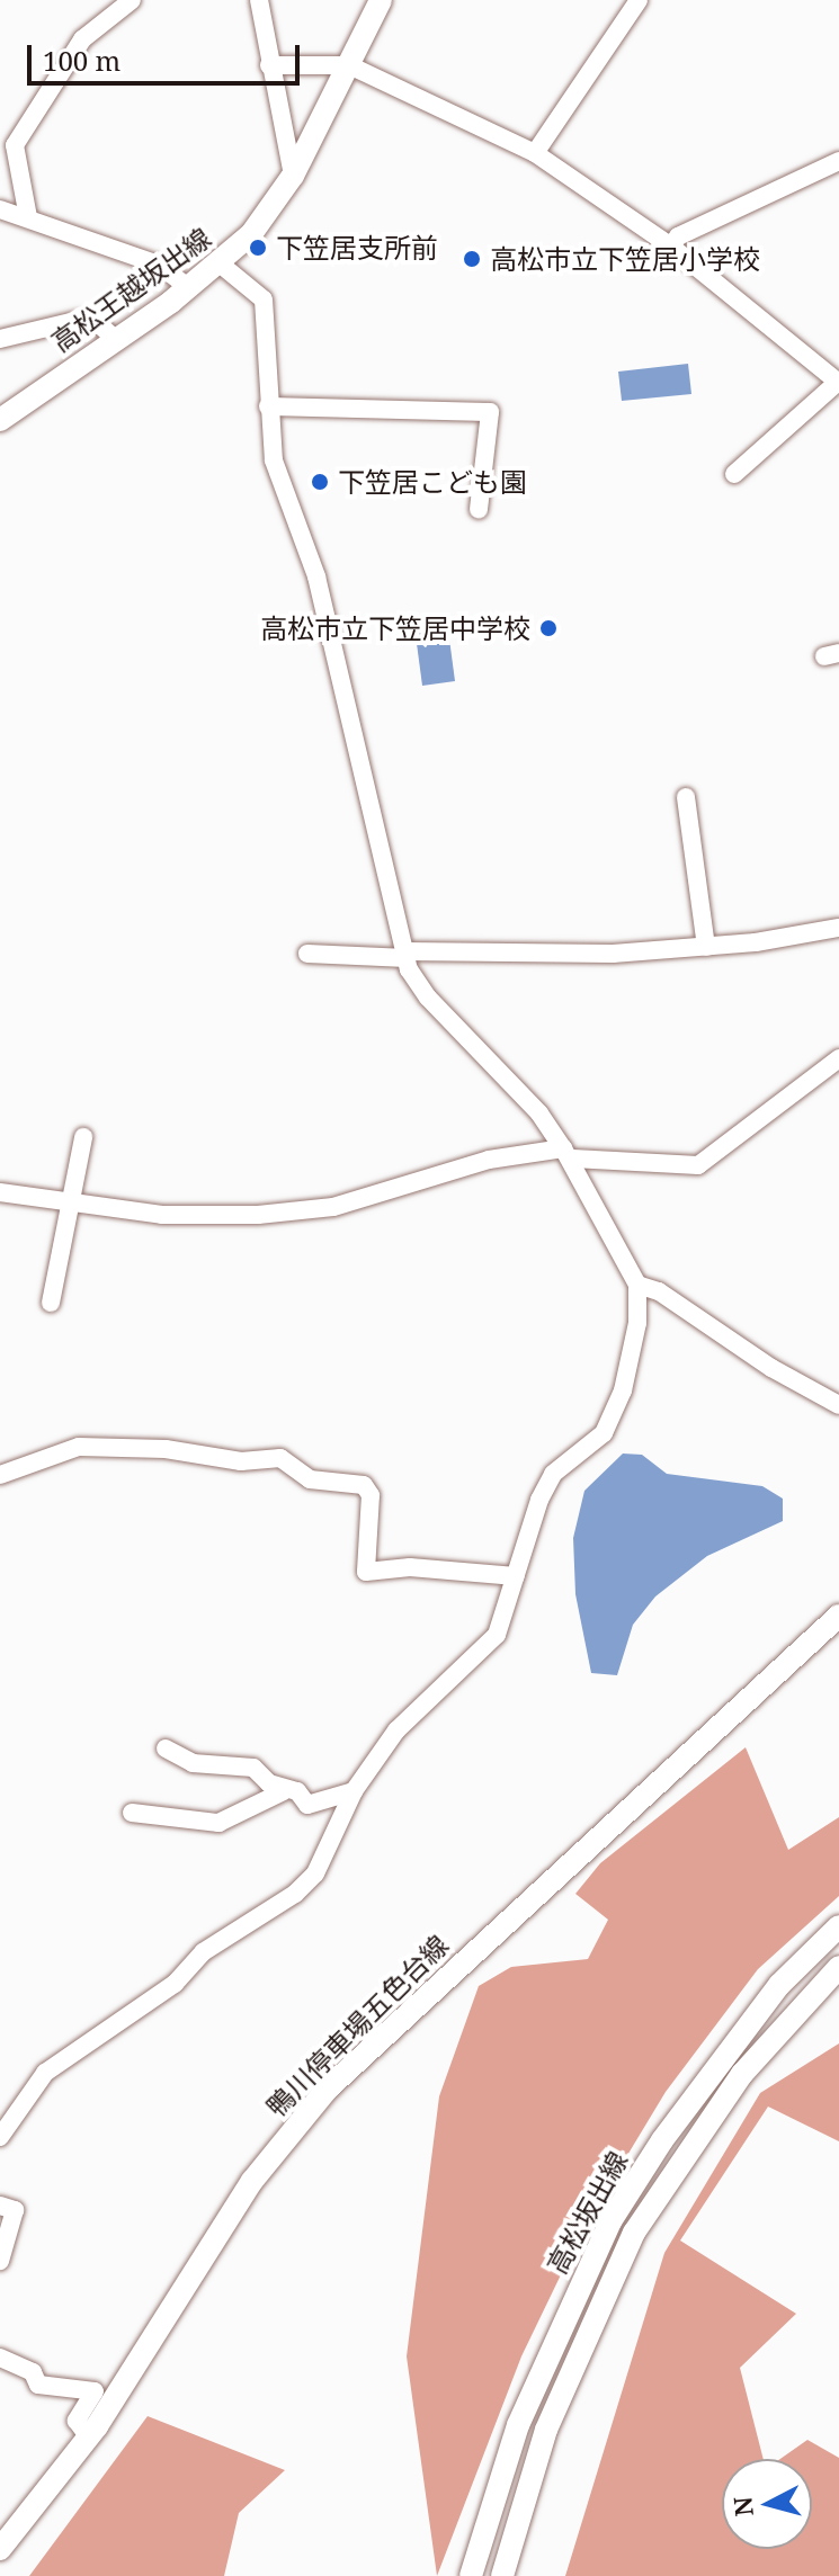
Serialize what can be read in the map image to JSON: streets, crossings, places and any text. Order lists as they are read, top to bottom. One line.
{"streets":{"main road":["高松王越坂出線","鴨川停車場五色台線","高松坂出線"]},"places":["下笠居支所前","高松市立下笠居小学校","下笠居こども園","高松市立下笠居中学校"],"scale_bar":"100 m","north":"left"}
